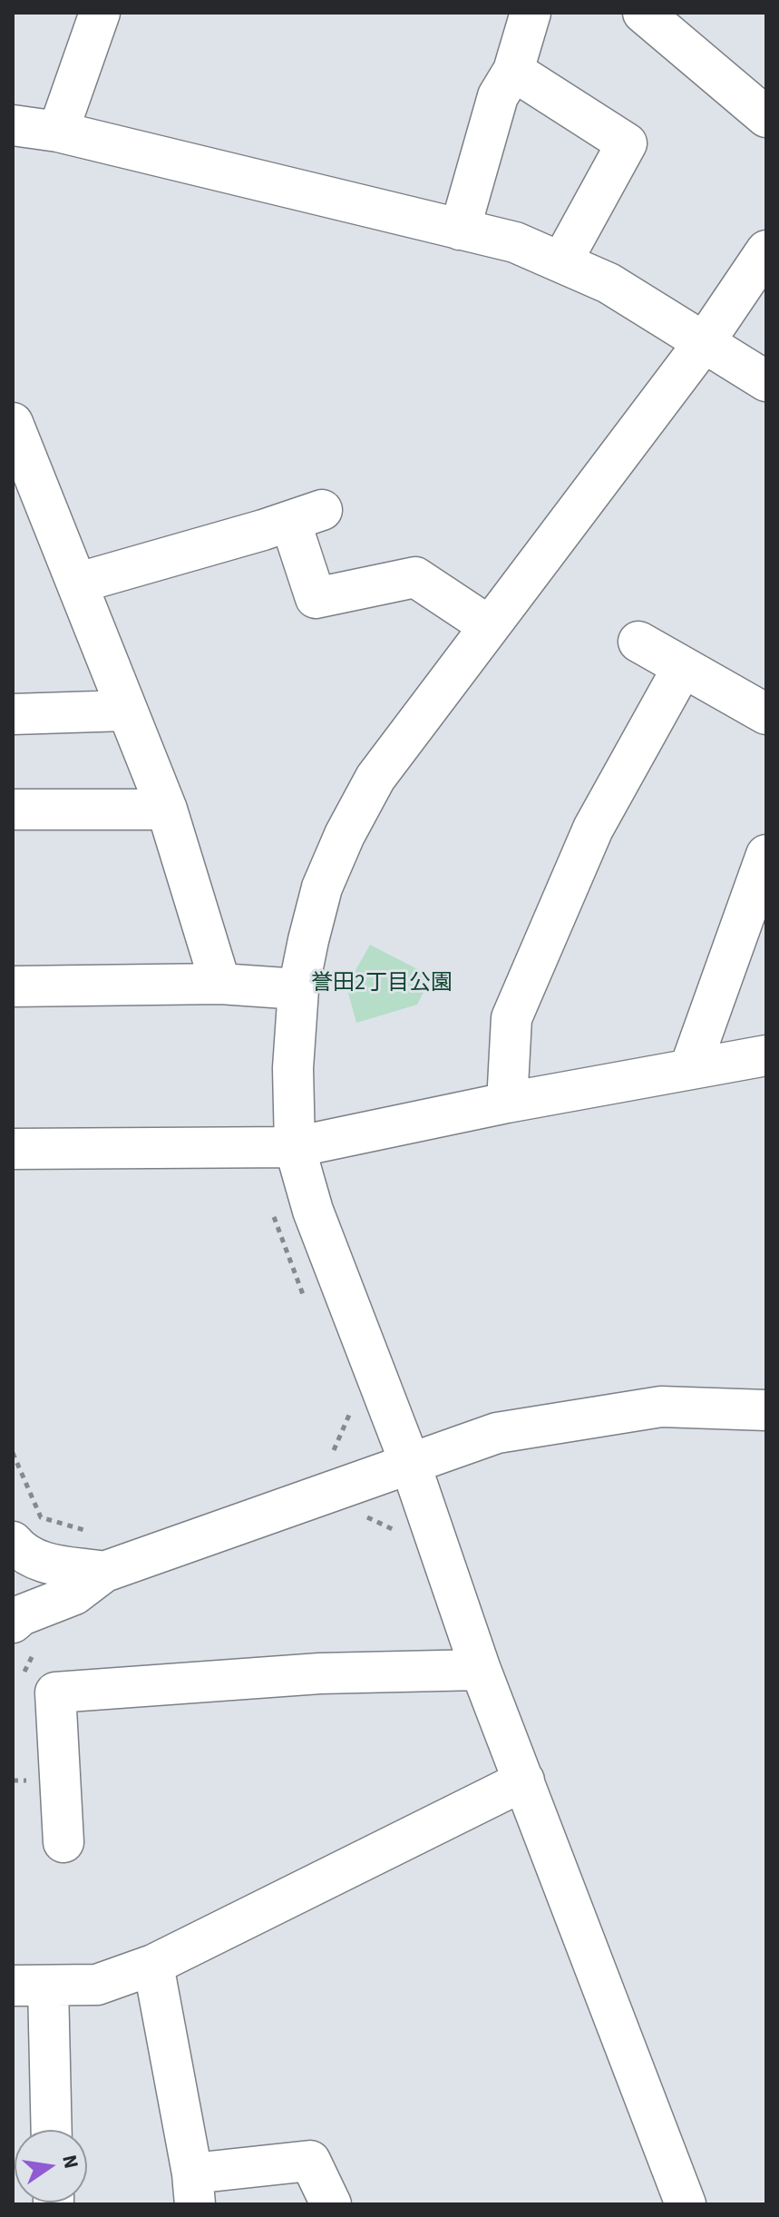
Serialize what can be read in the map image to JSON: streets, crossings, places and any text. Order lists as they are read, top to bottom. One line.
{"parks":["誉田2丁目公園"],"north":"right"}
